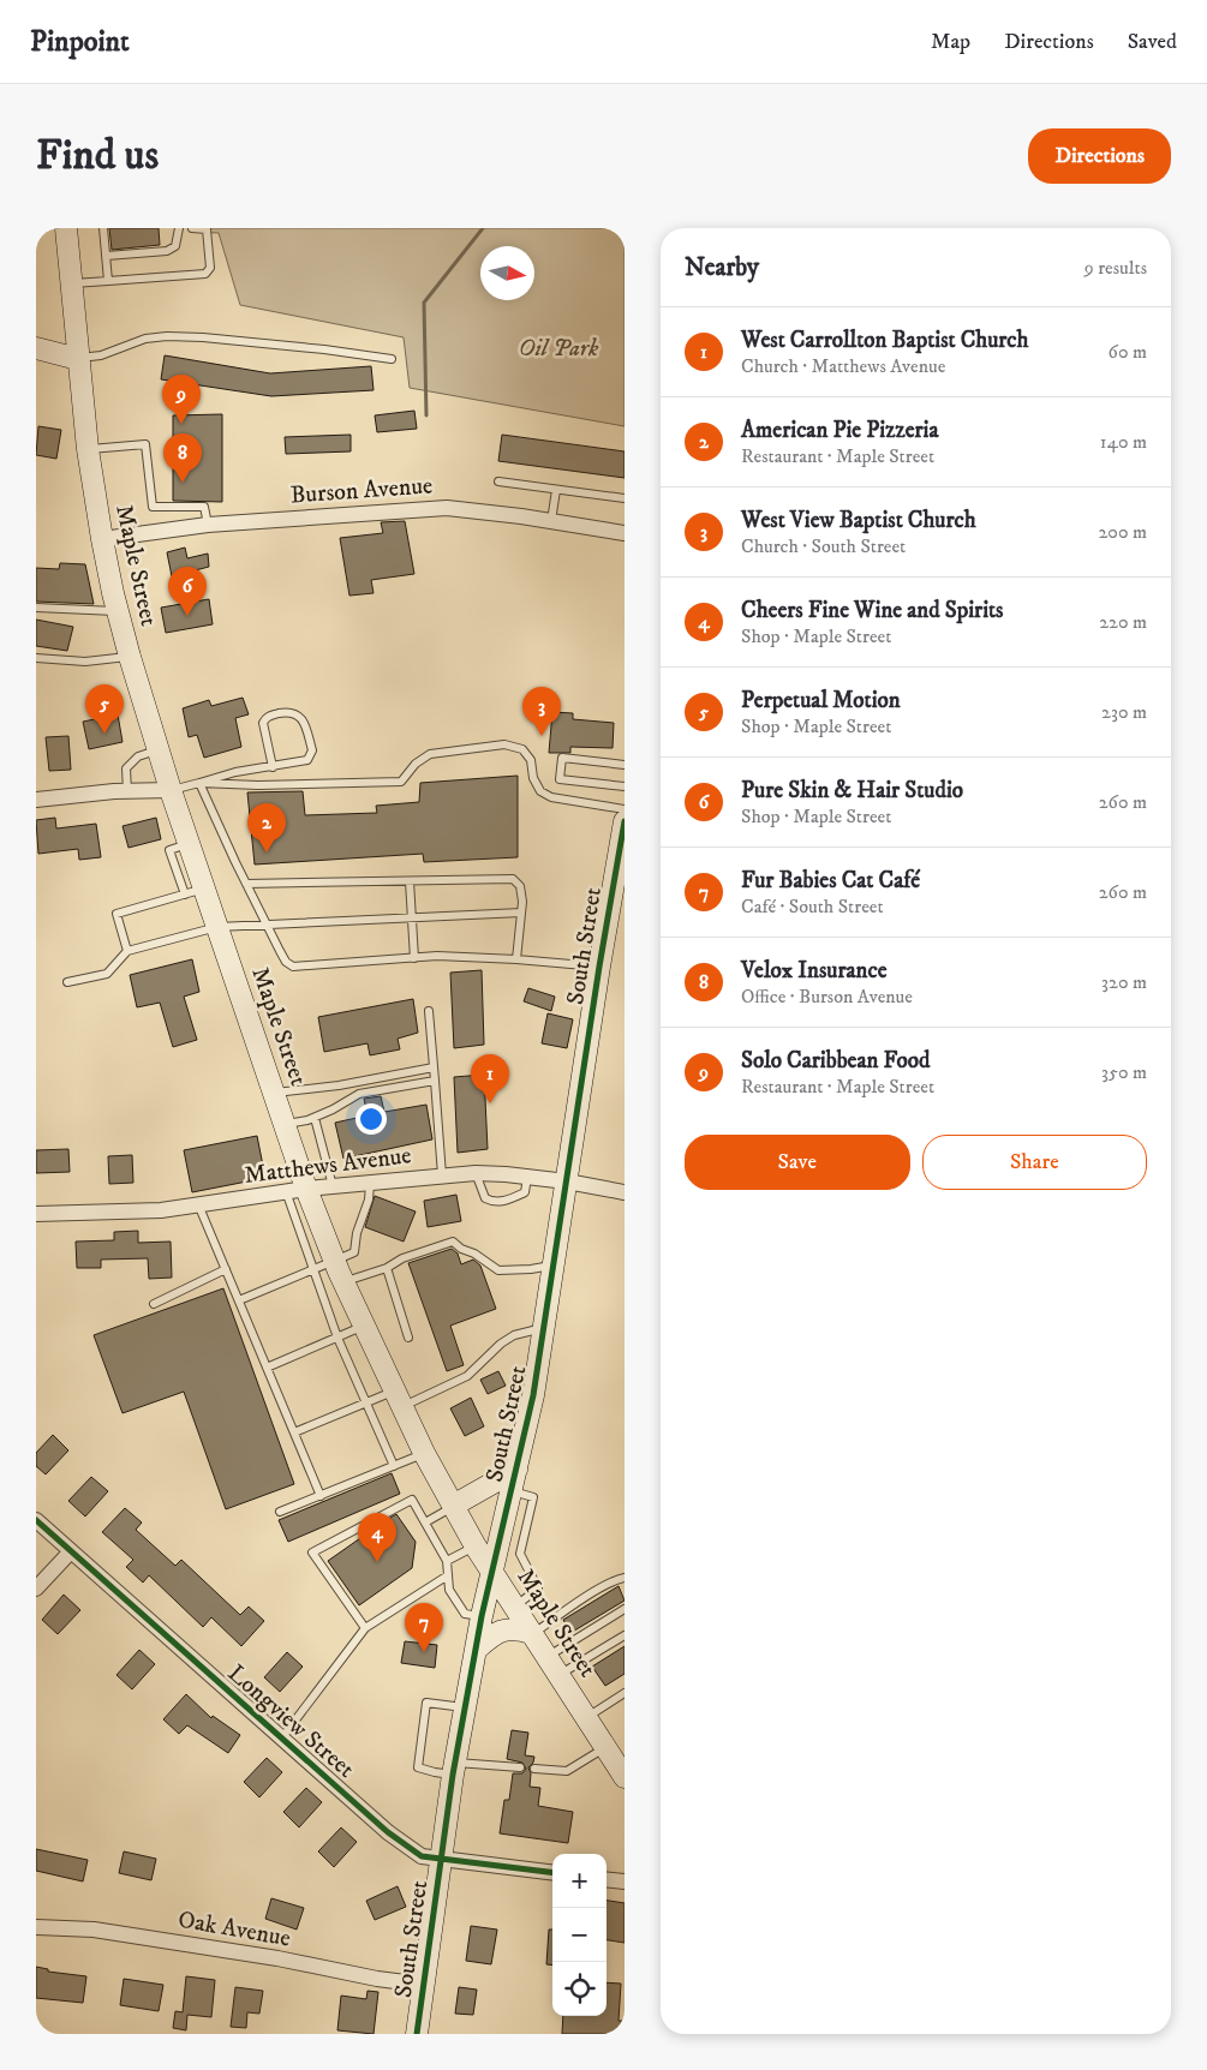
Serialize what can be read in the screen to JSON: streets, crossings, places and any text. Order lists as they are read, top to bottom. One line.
{"streets":{"main road":["Maple Street","South Street"],"street":["Burson Avenue","Matthews Avenue","Longview Street","Oak Avenue"]},"crossings":[["Burson Avenue","Maple Street"],["Maple Street","South Street"],["Maple Street","Matthews Avenue"],["South Street","Matthews Avenue"],["South Street","Longview Street"],["South Street","Oak Avenue"]],"parks":["Oil Park"],"north":"right","page":{"header":"Pinpoint","nav":["Map","Directions","Saved"],"buttons":["Directions",["Save","Share"]],"title":"Find us","heading":["Nearby","9 results"],"list":[{"mark":"1","name":"West Carrollton Baptist Church","note":"Church · Matthews Avenue","value":"60 m"},{"mark":"2","name":"American Pie Pizzeria","note":"Restaurant · Maple Street","value":"140 m"},{"mark":"3","name":"West View Baptist Church","note":"Church · South Street","value":"200 m"},{"mark":"4","name":"Cheers Fine Wine and Spirits","note":"Shop · Maple Street","value":"220 m"},{"mark":"5","name":"Perpetual Motion","note":"Shop · Maple Street","value":"230 m"},{"mark":"6","name":"Pure Skin & Hair Studio","note":"Shop · Maple Street","value":"260 m"},{"mark":"7","name":"Fur Babies Cat Café","note":"Café · South Street","value":"260 m"},{"mark":"8","name":"Velox Insurance","note":"Office · Burson Avenue","value":"320 m"},{"mark":"9","name":"Solo Caribbean Food","note":"Restaurant · Maple Street","value":"350 m"}],"pins":["9","8","6","5","3","2","1","4","7"],"map_buttons":["+","−"]}}
